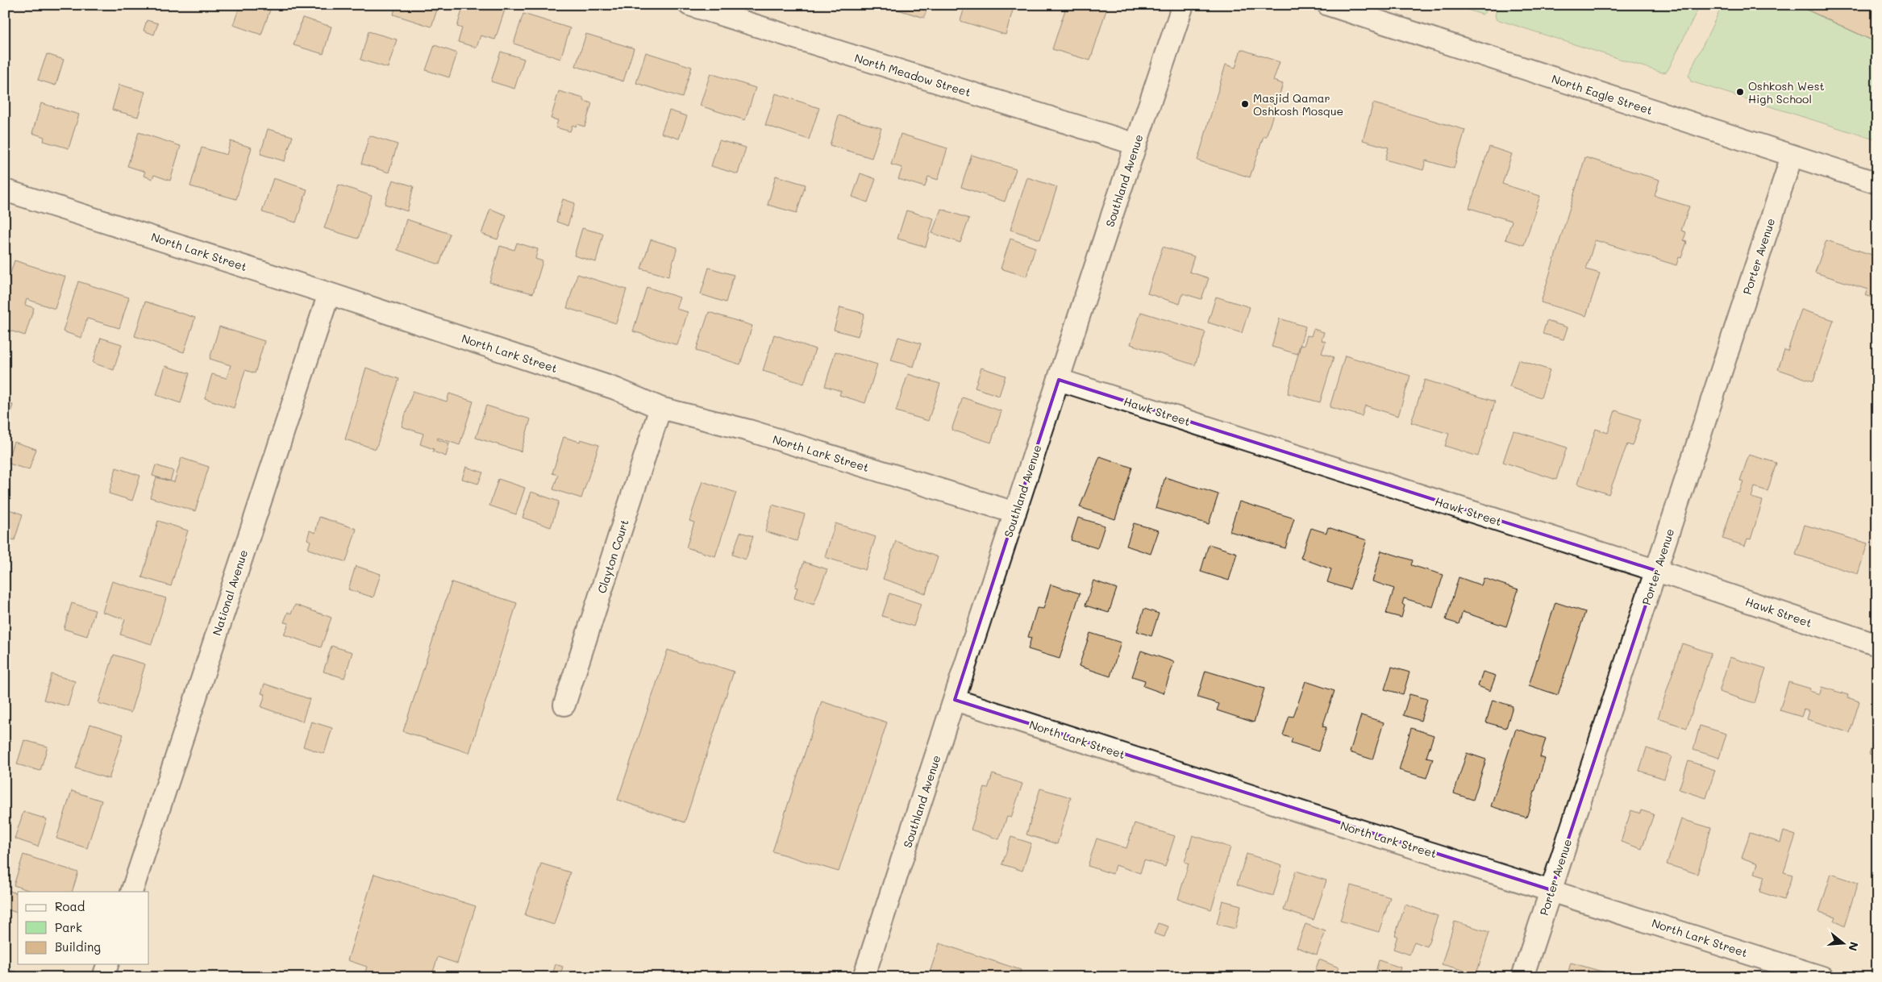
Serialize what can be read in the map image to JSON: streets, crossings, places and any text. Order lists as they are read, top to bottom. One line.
{"streets":{"street":["North Meadow Street","North Eagle Street","Southland Avenue","North Lark Street","Porter Avenue","Hawk Street","Clayton Court","National Avenue"]},"crossings":[["North Meadow Street","Southland Avenue"],["North Eagle Street","Porter Avenue"],["Southland Avenue","North Lark Street"],["Southland Avenue","Hawk Street"],["North Lark Street","Porter Avenue"],["North Lark Street","Clayton Court"],["North Lark Street","National Avenue"],["Porter Avenue","Hawk Street"]],"places":["Oshkosh West High School","Masjid Qamar Oshkosh Mosque"],"legend":["Road","Park","Building"],"north":"right"}
